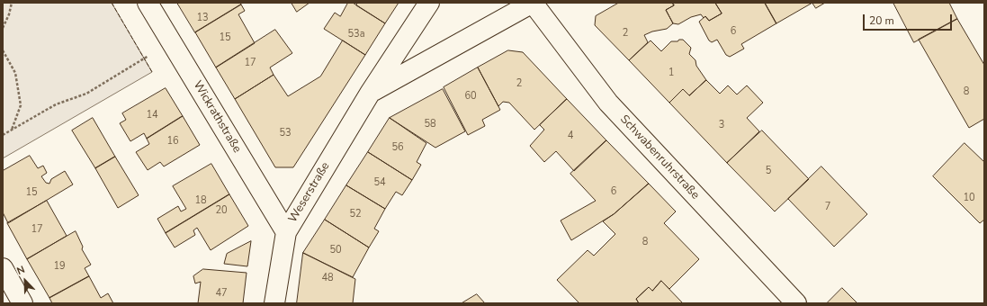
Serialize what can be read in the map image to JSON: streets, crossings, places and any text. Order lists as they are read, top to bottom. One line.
{"streets":{"street":["Wickrathstraße","Schwabenruhrstraße","Weserstraße"]},"crossings":[["Wickrathstraße","Weserstraße"]],"house_numbers":["13","6","2","53a","15","17","1","2","8","60","14","58","3","53","4","16","56","5","54","6","15","10","18","7","20","52","17","8","50","19","48","47"],"scale_bar":"20 m","north":"top left"}
